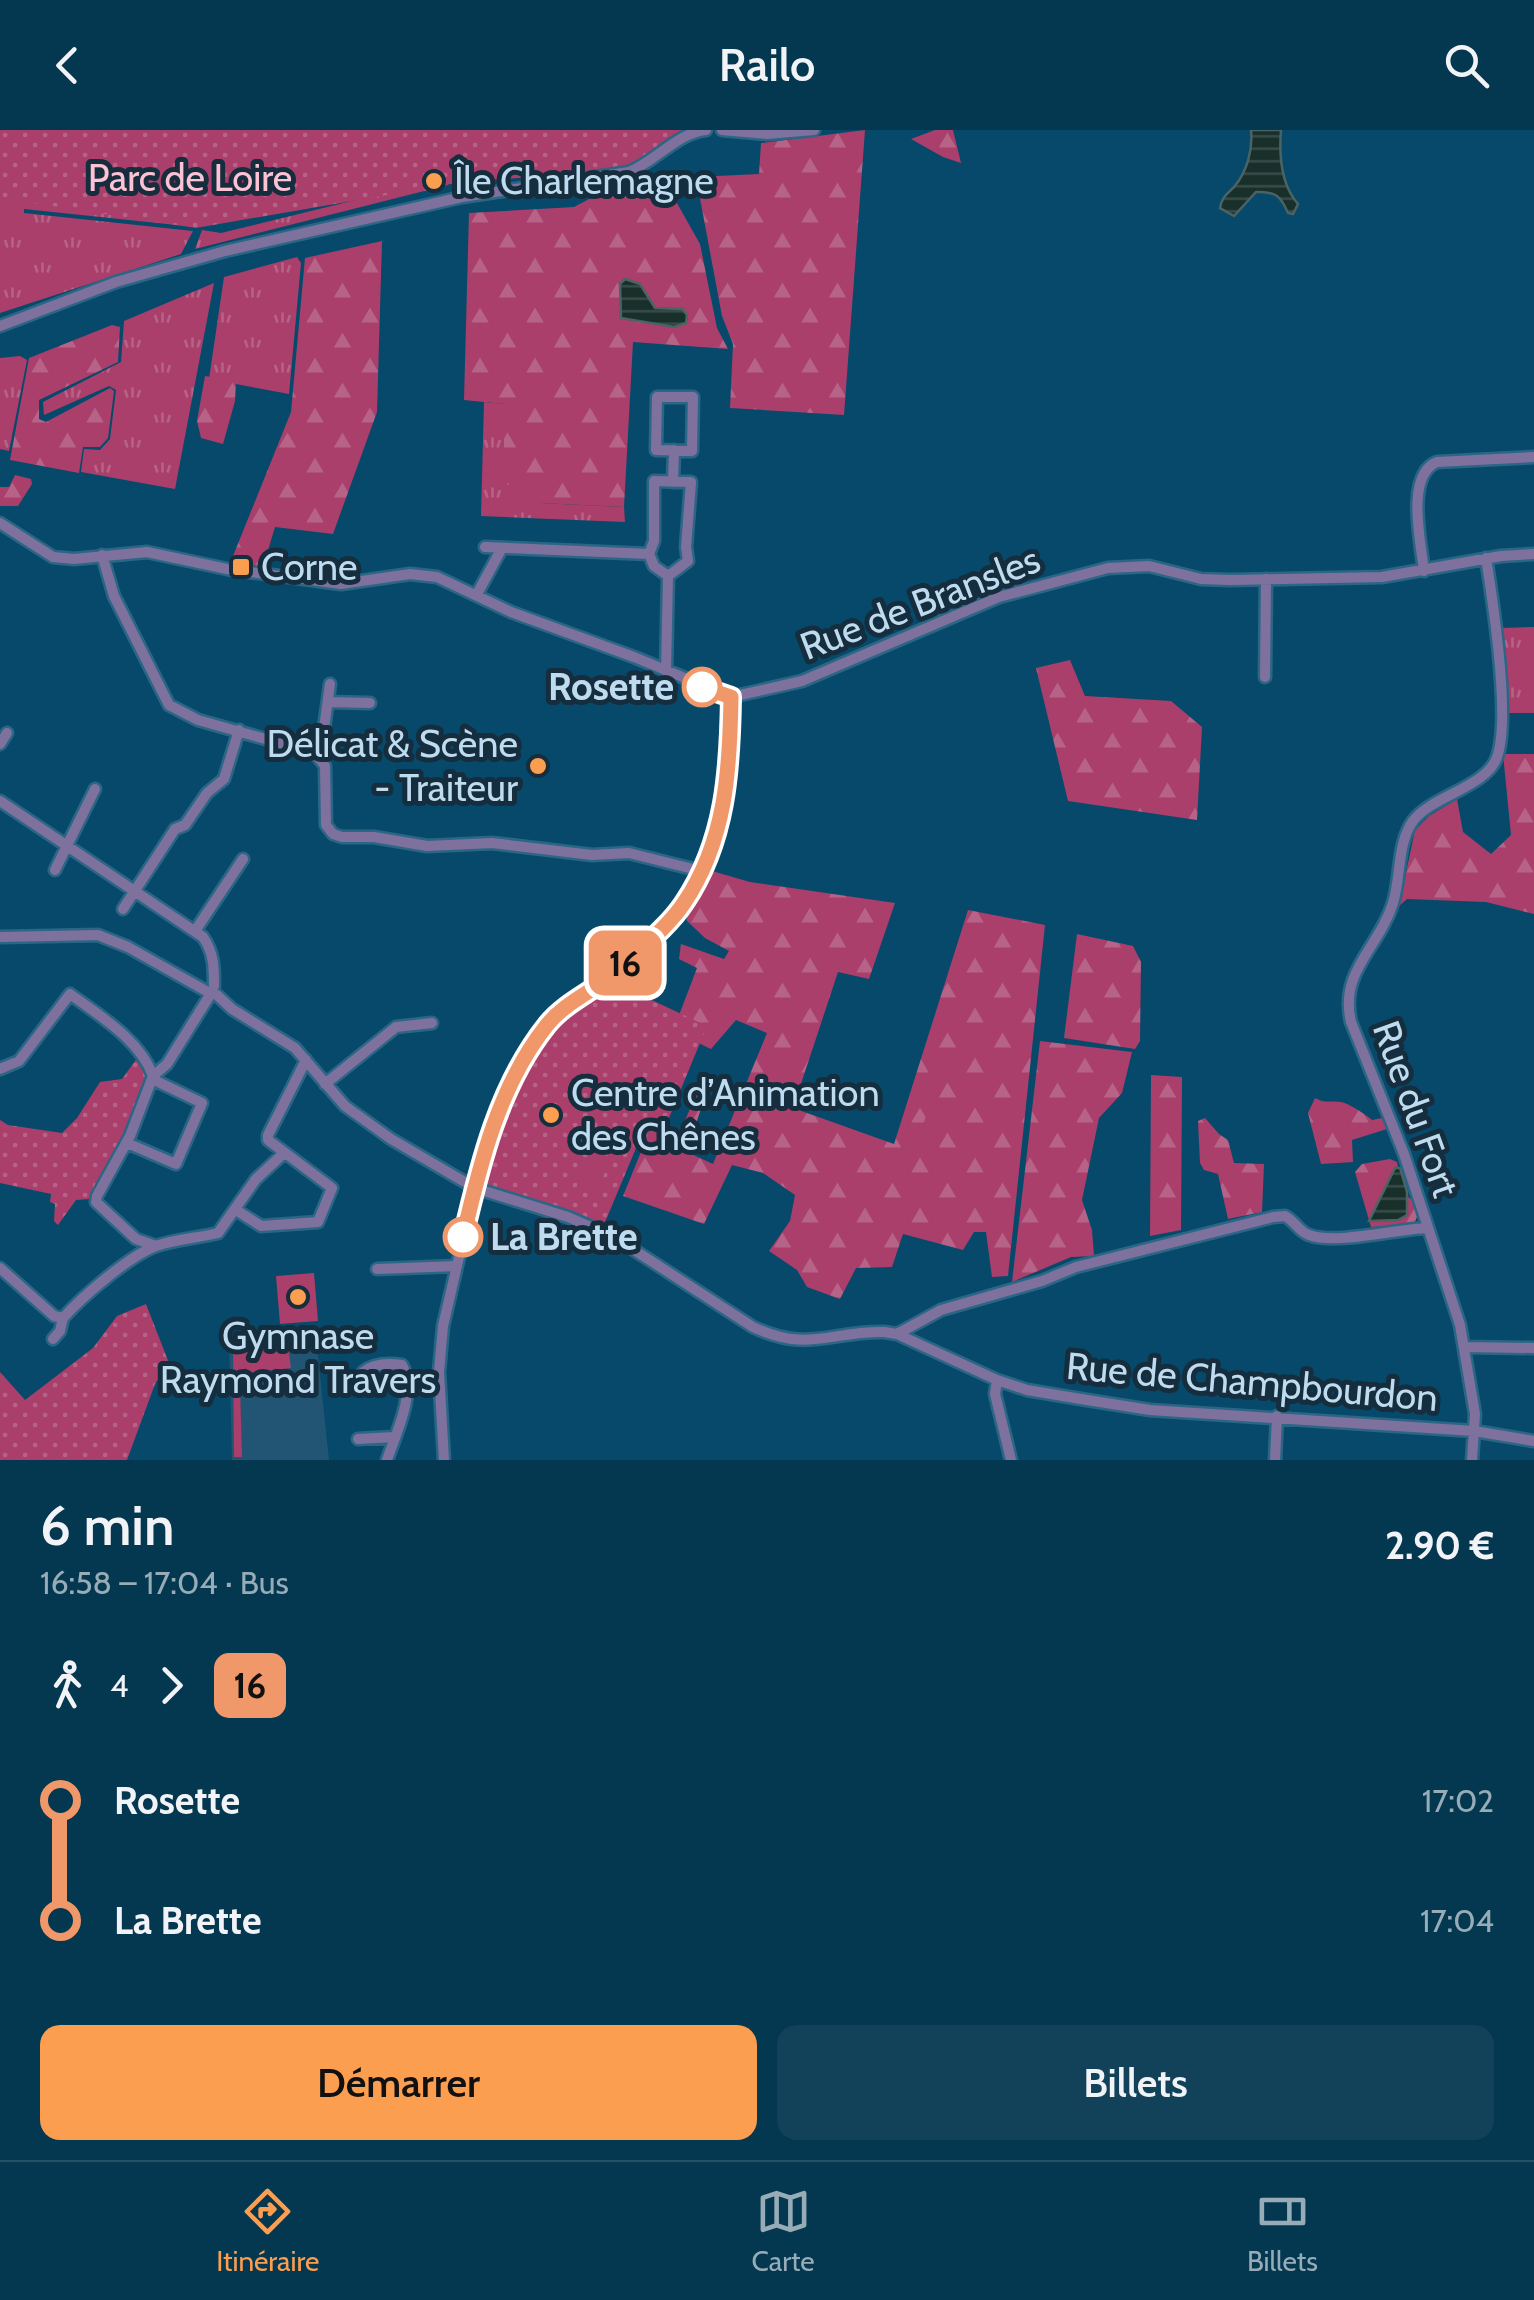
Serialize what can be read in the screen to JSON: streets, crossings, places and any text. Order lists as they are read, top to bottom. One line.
{"streets":{"street":["Rue de Bransles","Rue du Fort","Rue de Champbourdon"]},"crossings":[["Rue de Bransles","Rue du Fort"],["Rue du Fort","Rue de Champbourdon"]],"parks":["Parc de Loire"],"places":{"other":["Île Charlemagne","Rosette","Délicat & Scène - Traiteur","Centre d’Animation des Chênes","La Brette","Gymnase Raymond Travers"],"transit":["Corne"]},"lines":["bus line 16"],"page":{"header":"Railo","on_map":"16","heading":["6 min","16:58 – 17:04 · Bus","2.90 €"],"legs":["4","16"],"list":[{"name":"Rosette","value":"17:02"},{"name":"La Brette","value":"17:04"}],"buttons":["Démarrer","Billets"],"tabs":["Itinéraire","Carte","Billets"]}}
